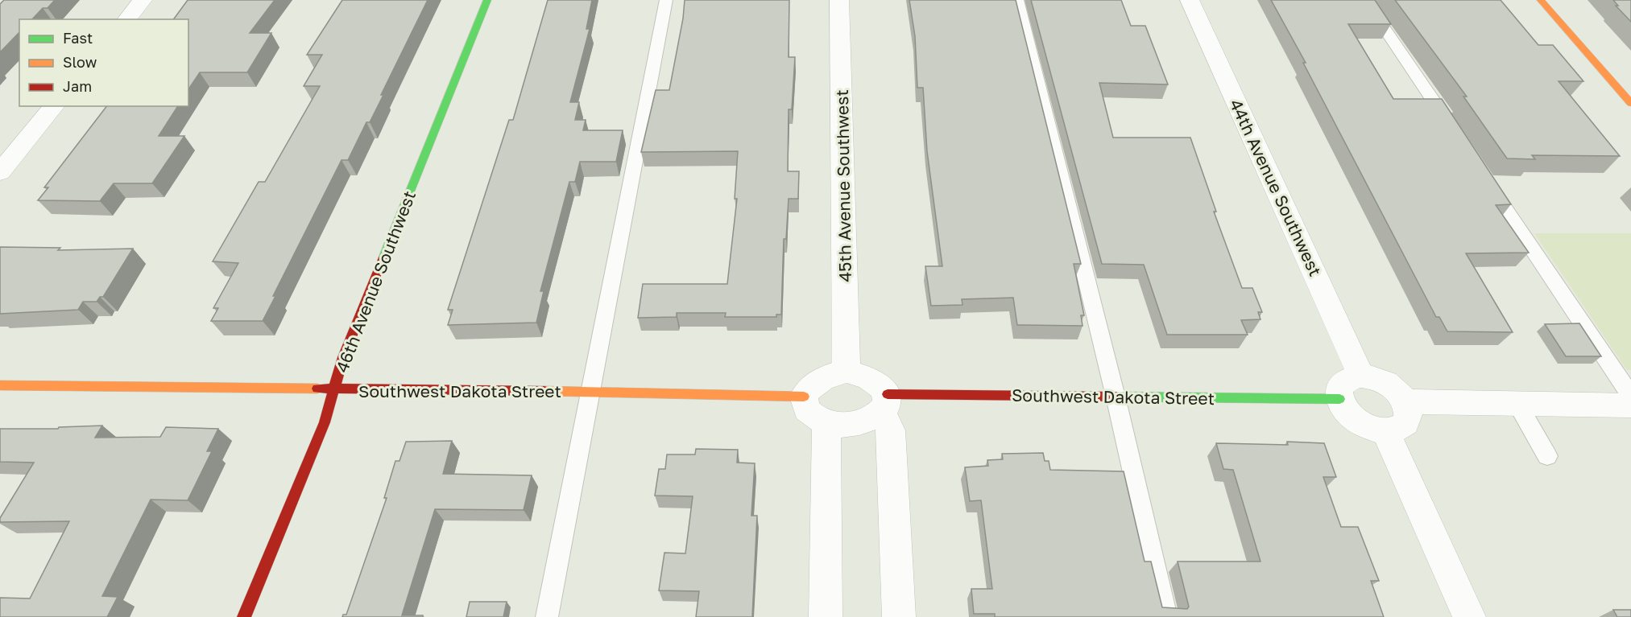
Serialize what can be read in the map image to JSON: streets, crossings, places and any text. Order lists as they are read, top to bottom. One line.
{"streets":{"street":["45th Avenue Southwest","44th Avenue Southwest","46th Avenue Southwest","Southwest Dakota Street"]},"crossings":[["45th Avenue Southwest","Southwest Dakota Street"],["44th Avenue Southwest","Southwest Dakota Street"],["46th Avenue Southwest","Southwest Dakota Street"]],"legend":["Fast","Slow","Jam"]}
